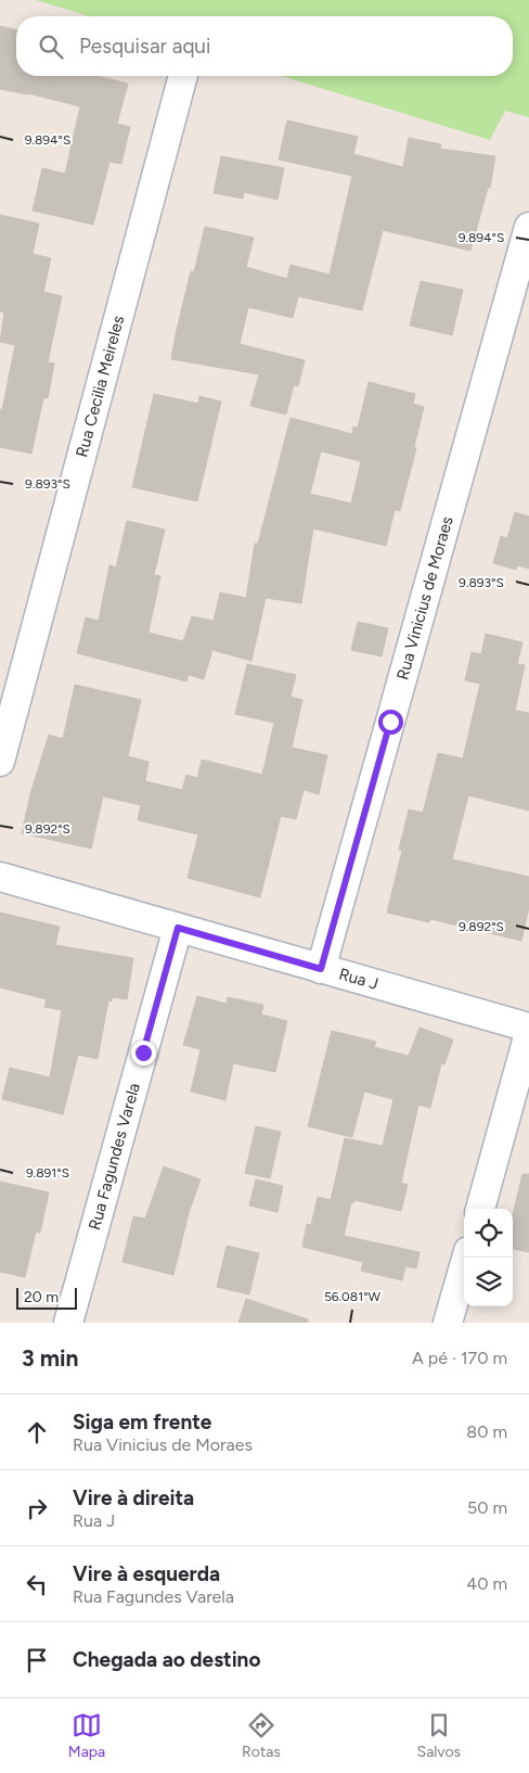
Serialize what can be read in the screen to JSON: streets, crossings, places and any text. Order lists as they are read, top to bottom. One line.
{"streets":{"street":["Rua Cecilia Meireles","Rua Vinicius de Moraes","Rua J","Rua Fagundes Varela"]},"crossings":[["Rua Vinicius de Moraes","Rua J"],["Rua J","Rua Fagundes Varela"]],"scale_bar":"20 m","page":{"search":"Pesquisar aqui","scale":"20 m","heading":["3 min","A pé · 170 m"],"list":[["Siga em frente","Rua Vinicius de Moraes","80 m"],["Vire à direita","Rua J","50 m"],["Vire à esquerda","Rua Fagundes Varela","40 m"],"Chegada ao destino"],"nav":["Mapa","Rotas","Salvos"]},"coordinates":["9.894°S","9.893°S","9.892°S","9.891°S","56.081°W"]}
